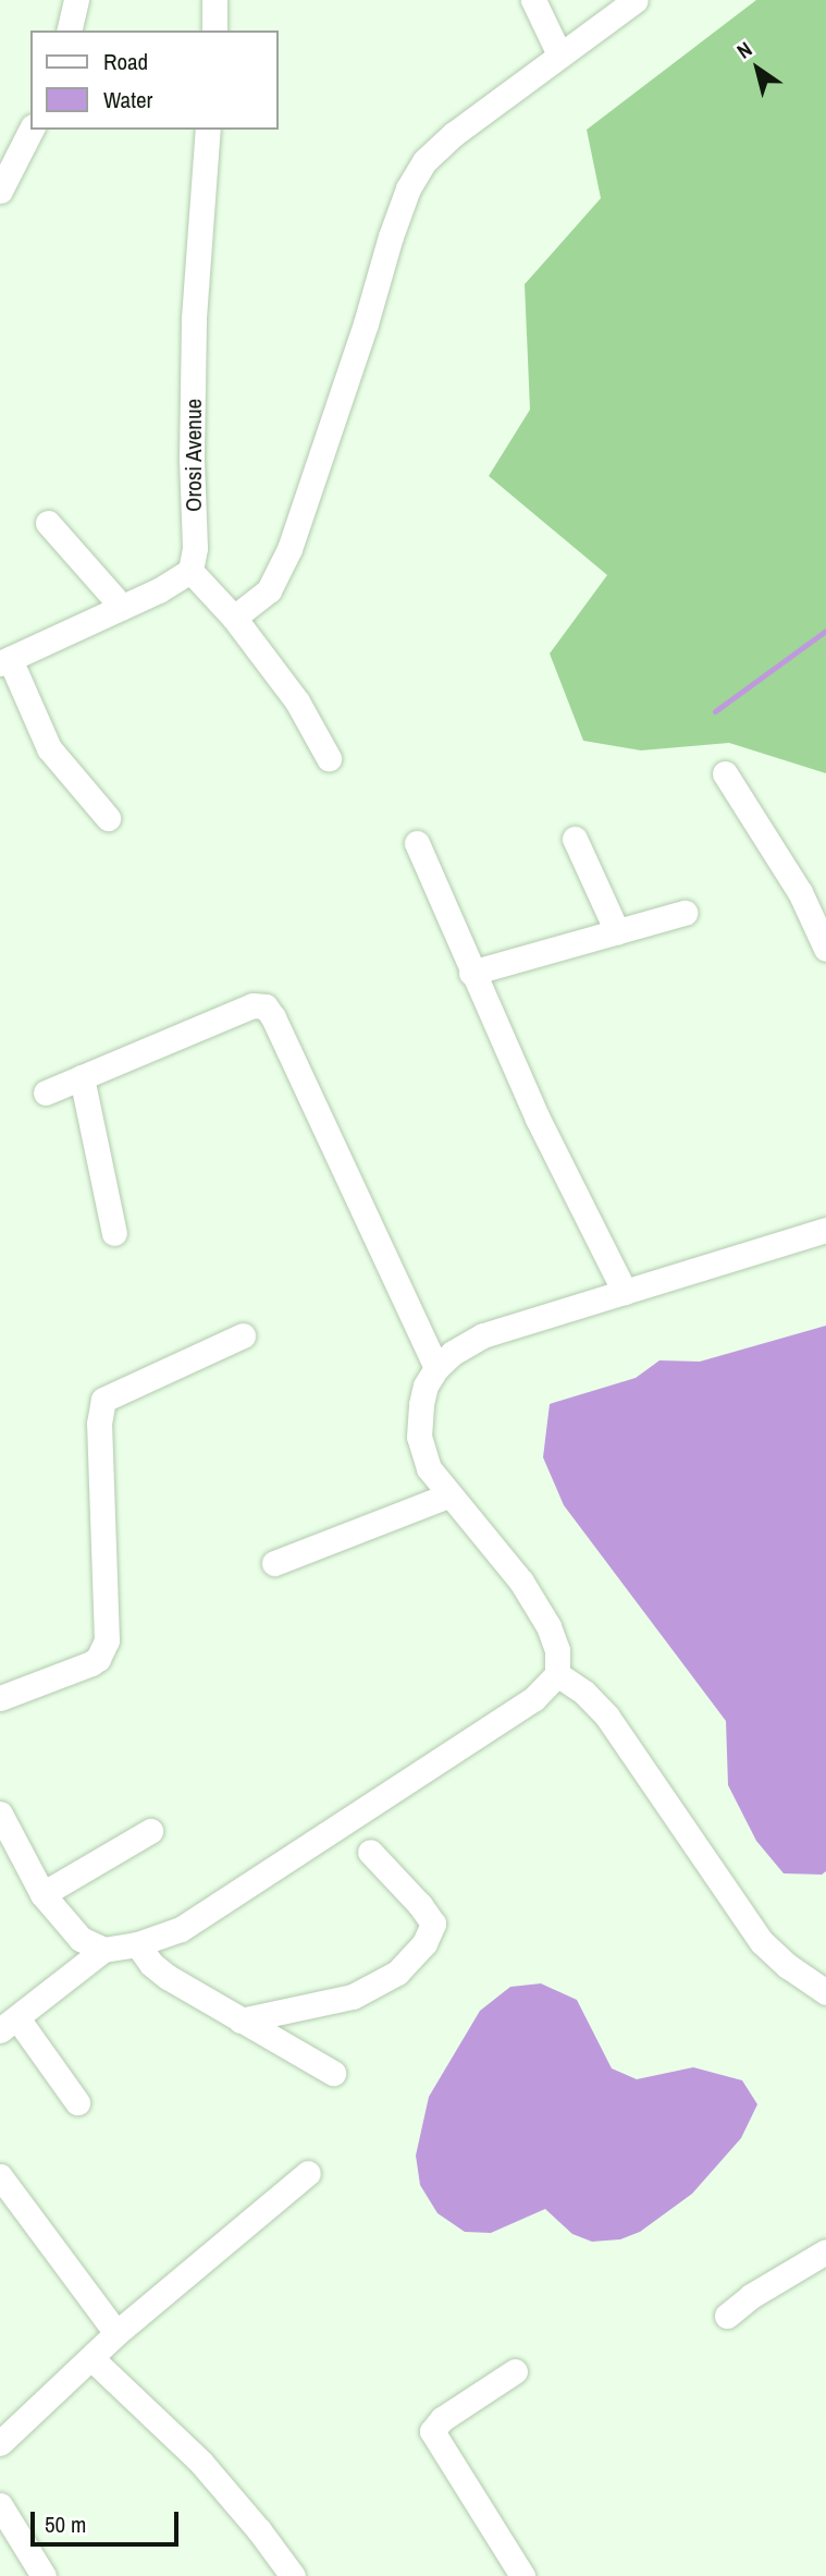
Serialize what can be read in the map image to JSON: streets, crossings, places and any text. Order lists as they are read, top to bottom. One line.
{"streets":{"street":["Orosi Avenue"]},"legend":["Road","Water"],"scale_bar":"50 m","north":"top left"}
